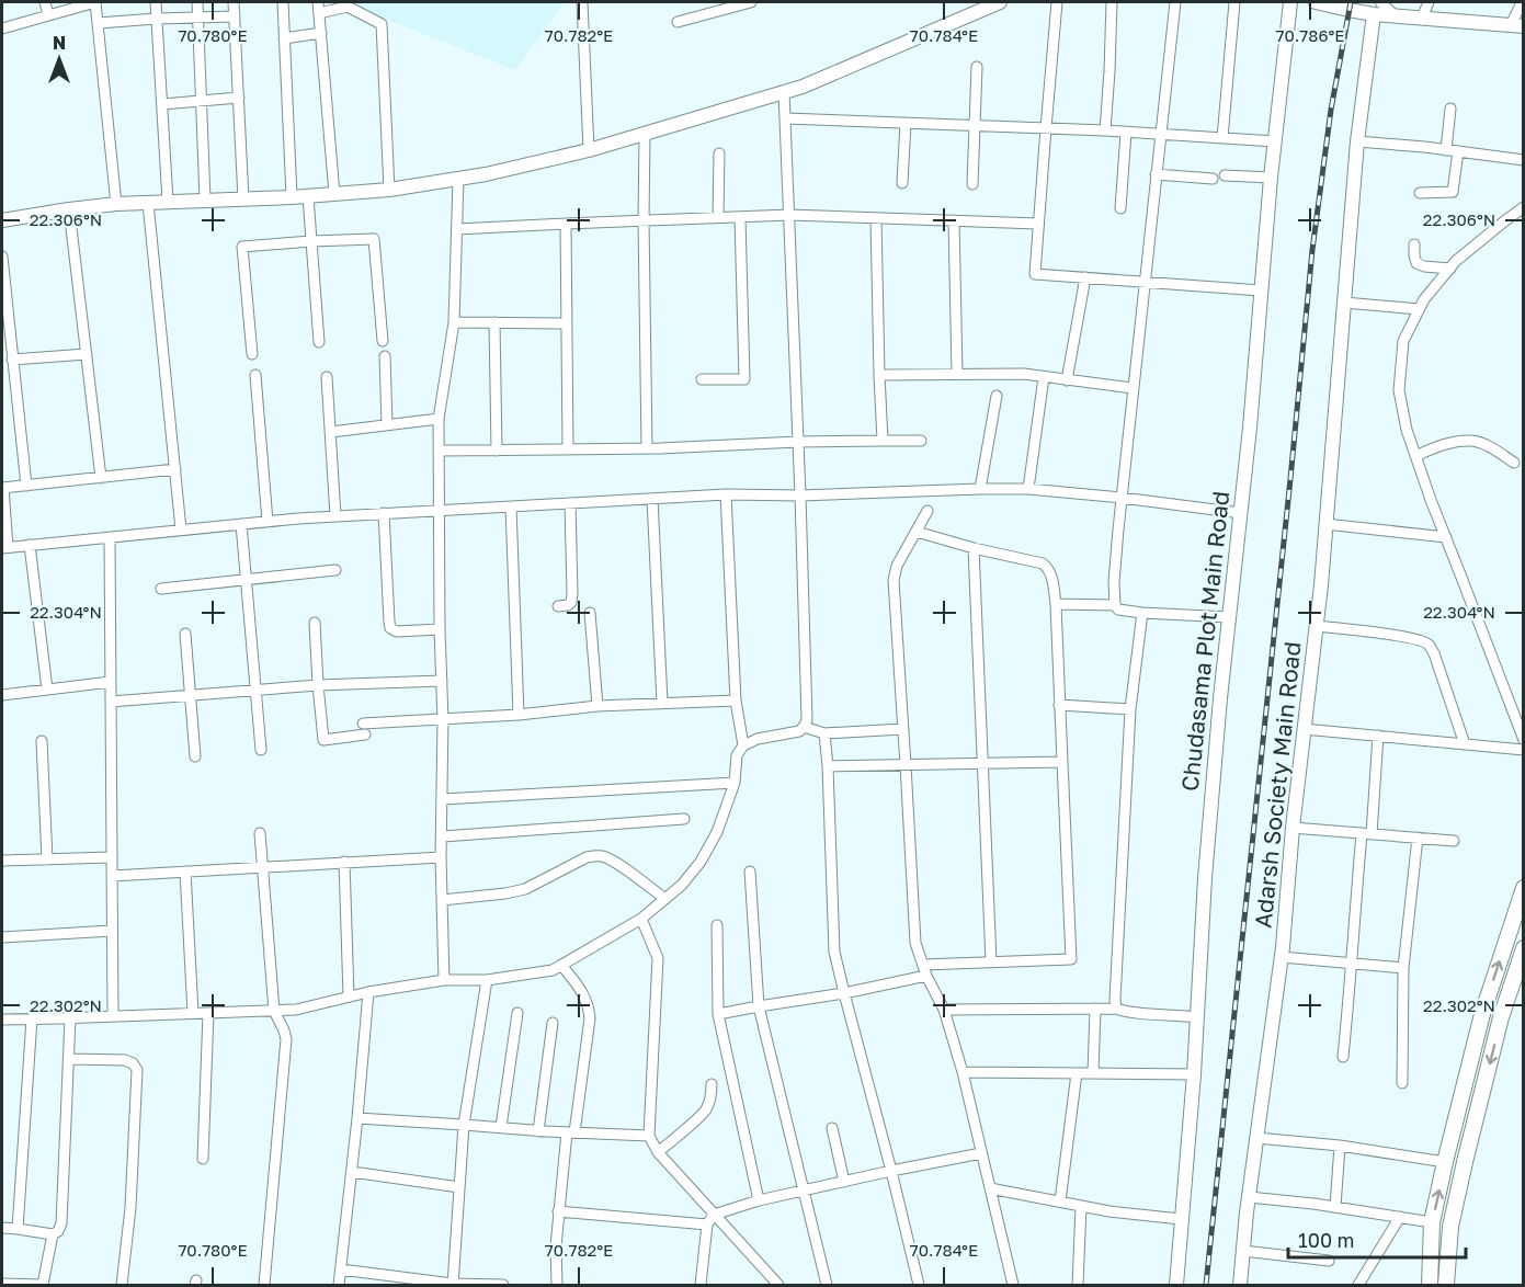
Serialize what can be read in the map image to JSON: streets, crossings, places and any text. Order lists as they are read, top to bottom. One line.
{"streets":{"street":["Chudasama Plot Main Road","Adarsh Society Main Road"]},"scale_bar":"100 m","north":"top","coordinates":["70.780°E","70.782°E","70.784°E","70.786°E","22.306°N","22.304°N","22.302°N"]}
